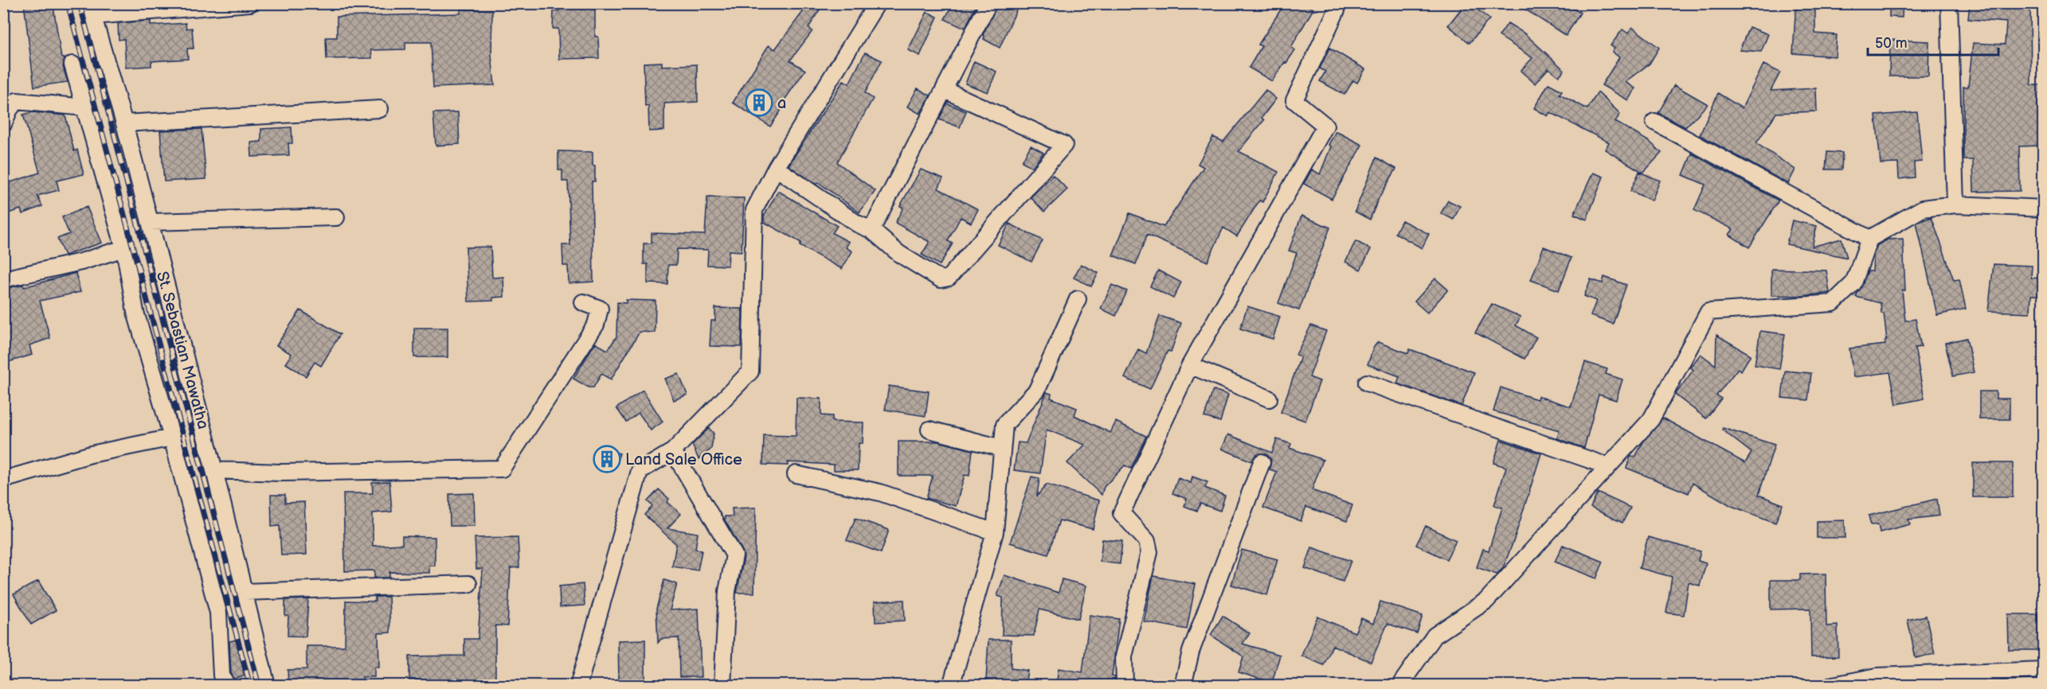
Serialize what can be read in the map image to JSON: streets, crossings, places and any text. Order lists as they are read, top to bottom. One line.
{"streets":{"street":["St. Sebastian Mawatha"]},"places":{"building":["a","Land Sale Office"]},"scale_bar":"50 m"}
